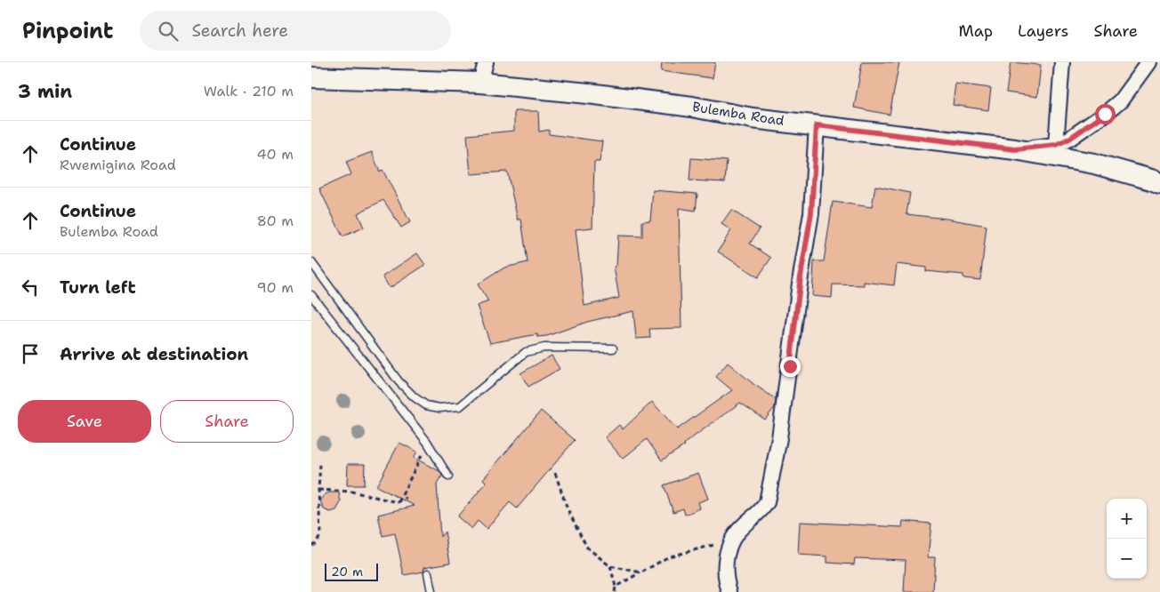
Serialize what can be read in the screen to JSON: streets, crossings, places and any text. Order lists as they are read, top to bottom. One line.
{"streets":{"main road":["Bulemba Road"]},"scale_bar":"20 m","page":{"header":"Pinpoint","search":"Search here","nav":["Map","Layers","Share"],"heading":["3 min","Walk · 210 m"],"list":[["Continue","Rwemigina Road","40 m"],["Continue","Bulemba Road","80 m"],["Turn left","90 m"],"Arrive at destination"],"buttons":["Save","Share"],"map_buttons":["+","−"],"scale":"20 m"}}
